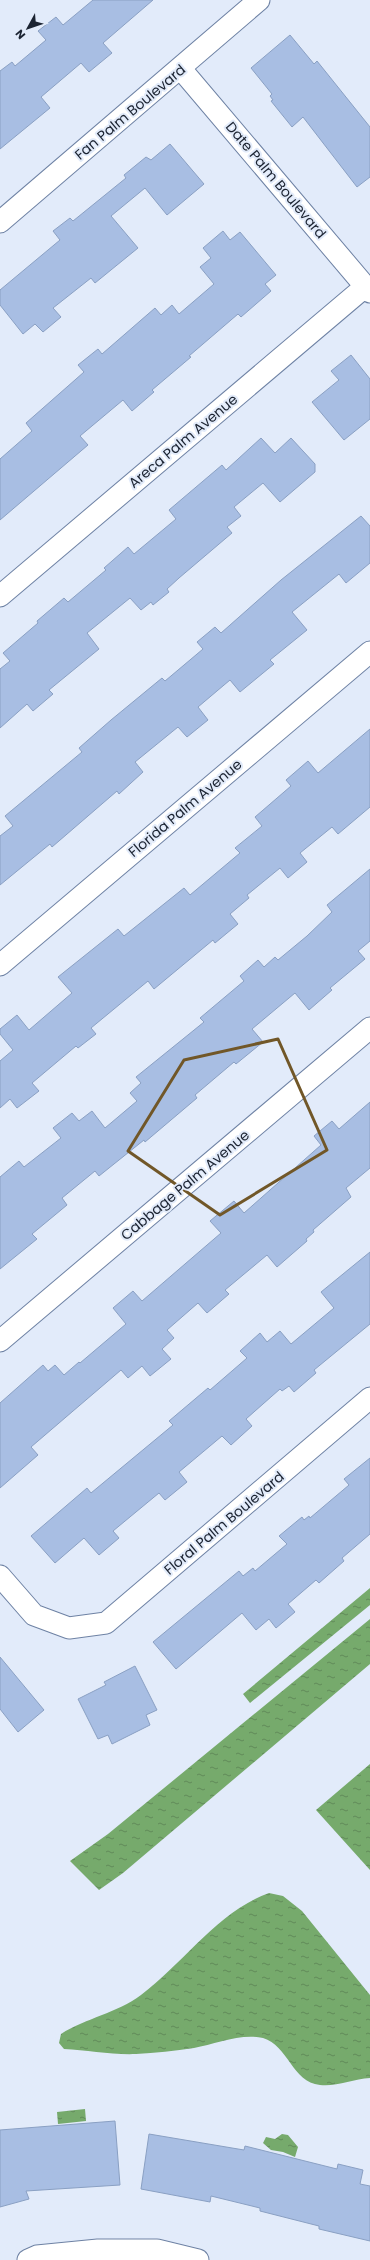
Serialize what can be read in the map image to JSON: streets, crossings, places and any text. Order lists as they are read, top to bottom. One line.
{"streets":{"street":["Fan Palm Boulevard","Date Palm Boulevard","Areca Palm Avenue","Florida Palm Avenue","Cabbage Palm Avenue","Floral Palm Boulevard"]},"crossings":[["Fan Palm Boulevard","Date Palm Boulevard"],["Date Palm Boulevard","Areca Palm Avenue"]],"north":"bottom left"}
